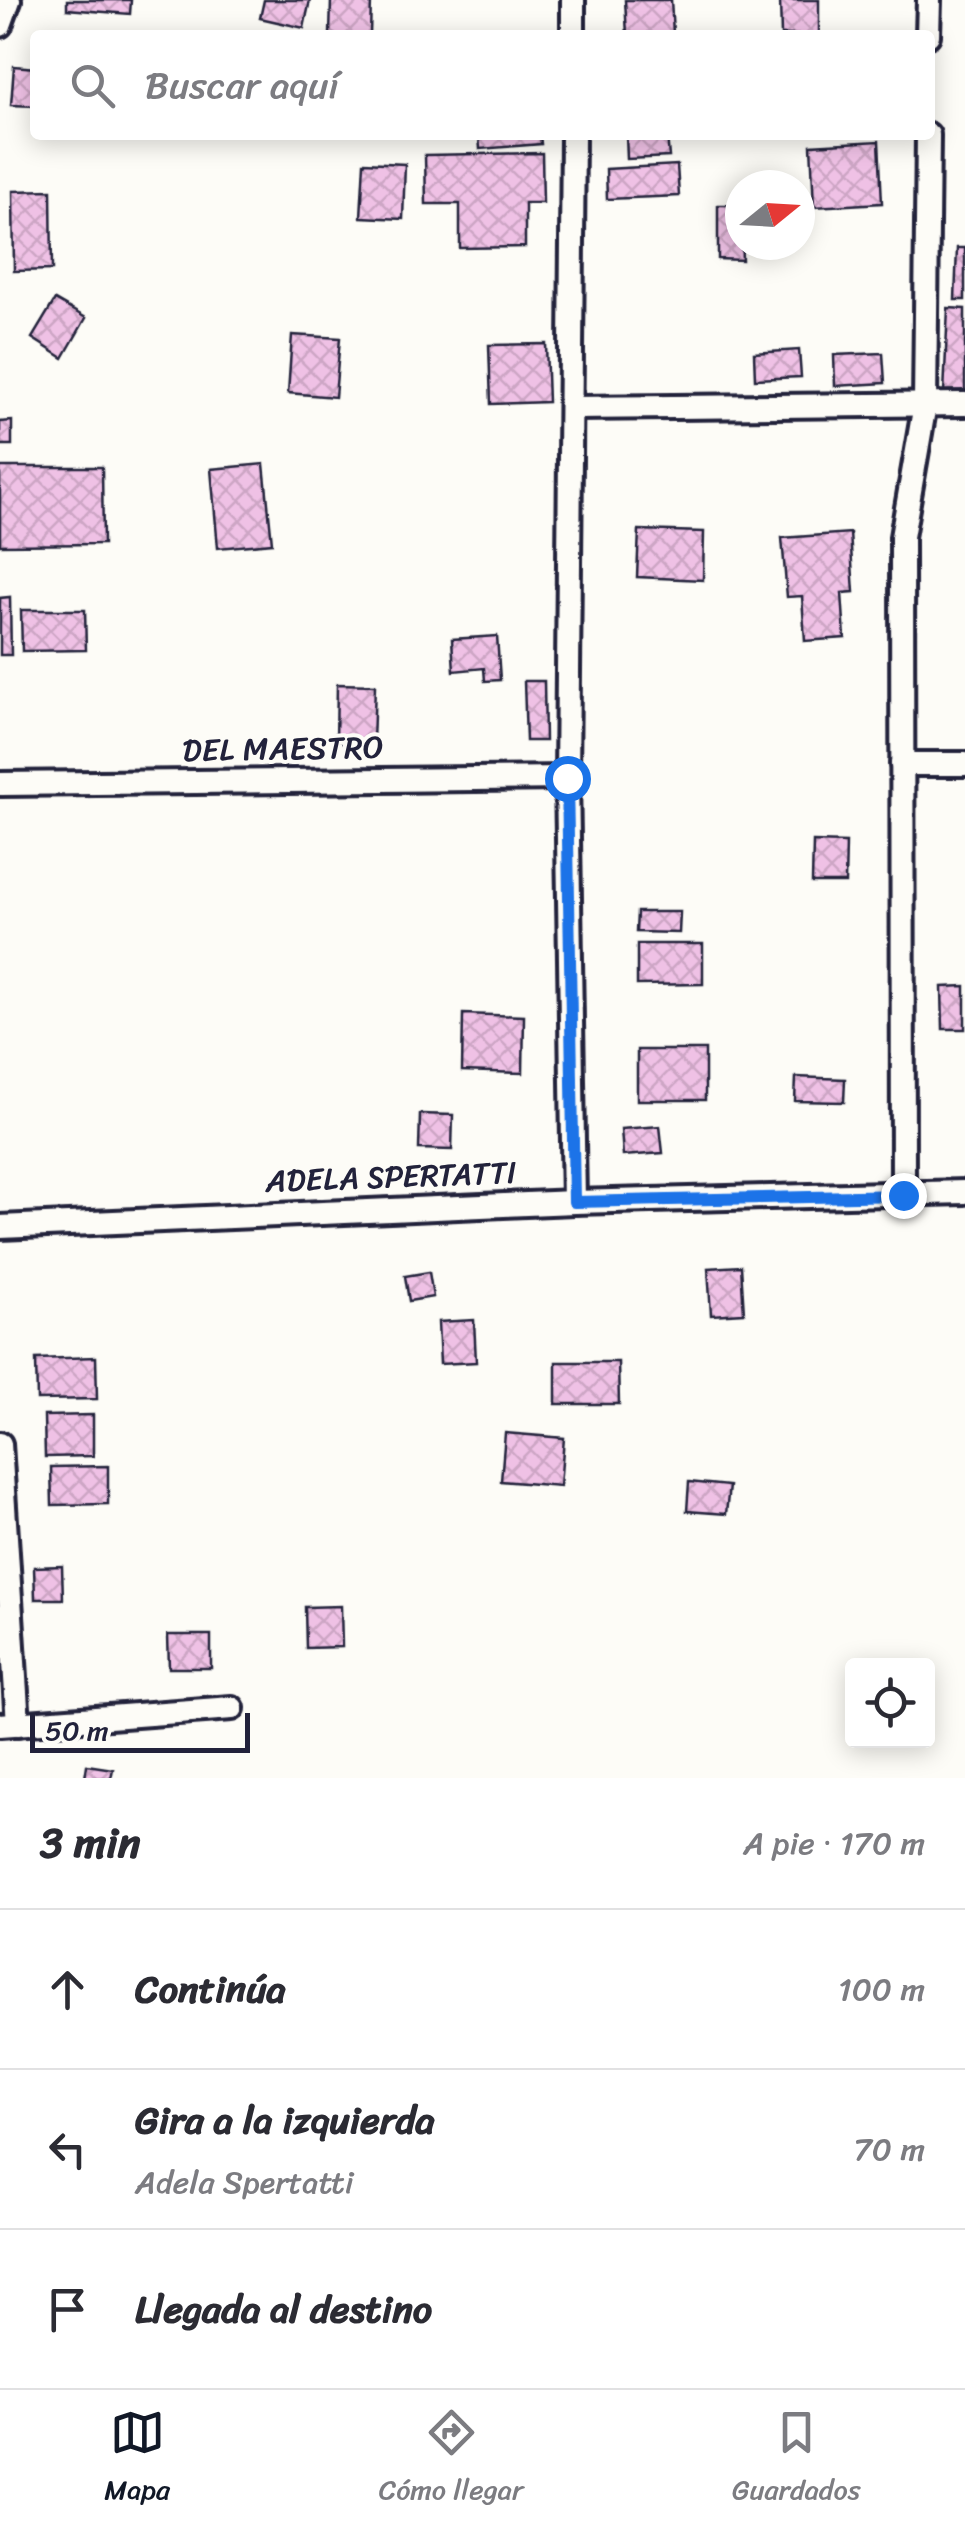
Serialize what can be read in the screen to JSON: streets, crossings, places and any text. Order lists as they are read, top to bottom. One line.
{"streets":{"street":["DEL MAESTRO","ADELA SPERTATTI"]},"scale_bar":"50 m","north":"right","page":{"search":"Buscar aquí","scale":"50 m","heading":["3 min","A pie · 170 m"],"list":[["Continúa","100 m"],["Gira a la izquierda","Adela Spertatti","70 m"],"Llegada al destino"],"nav":["Mapa","Cómo llegar","Guardados"]}}
